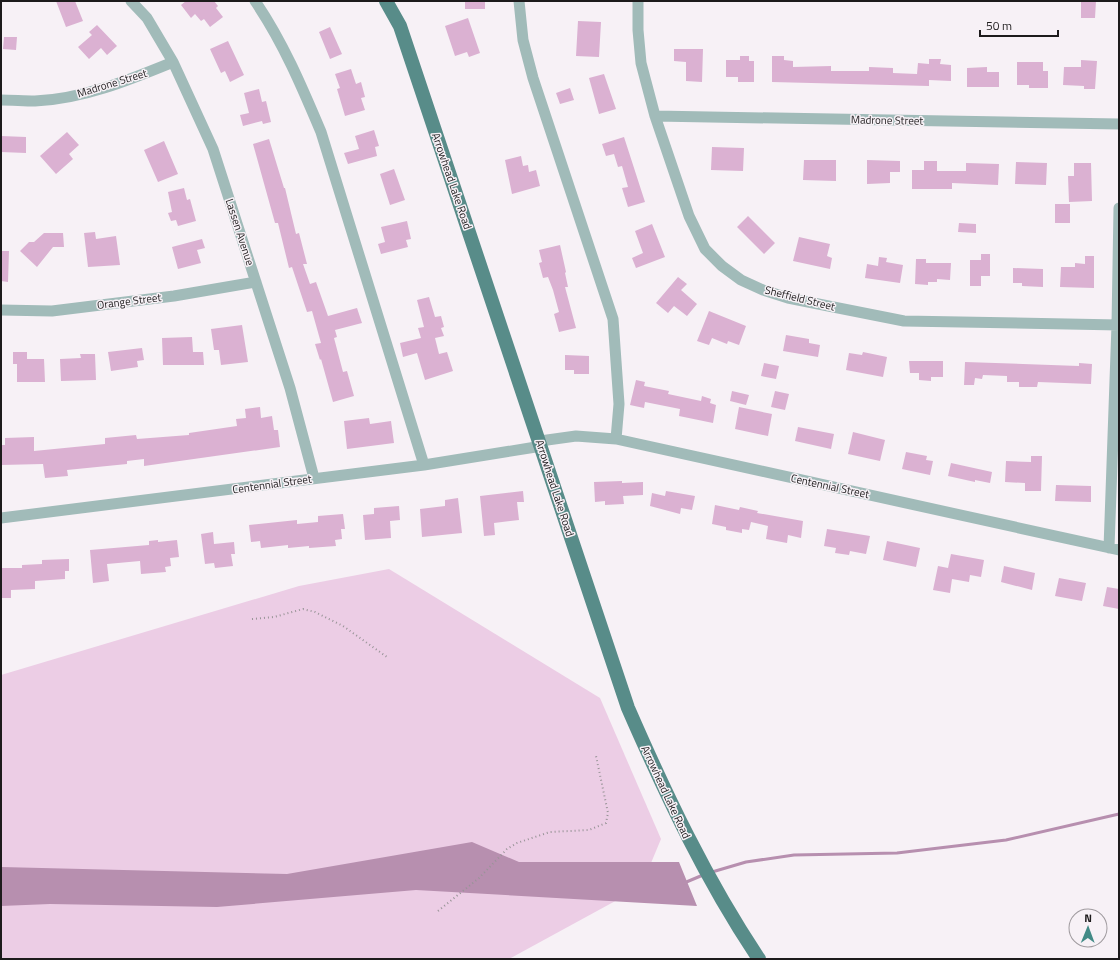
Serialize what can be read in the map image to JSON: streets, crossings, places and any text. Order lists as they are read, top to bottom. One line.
{"streets":{"main road":["Arrowhead Lake Road"],"street":["Madrone Street","Lassen Avenue","Sheffield Street","Orange Street","Centennial Street"]},"crossings":[["Madrone Street","Lassen Avenue"],["Madrone Street","Sheffield Street"],["Arrowhead Lake Road","Centennial Street"],["Lassen Avenue","Orange Street"],["Lassen Avenue","Centennial Street"]],"scale_bar":"50 m","north":"top"}
